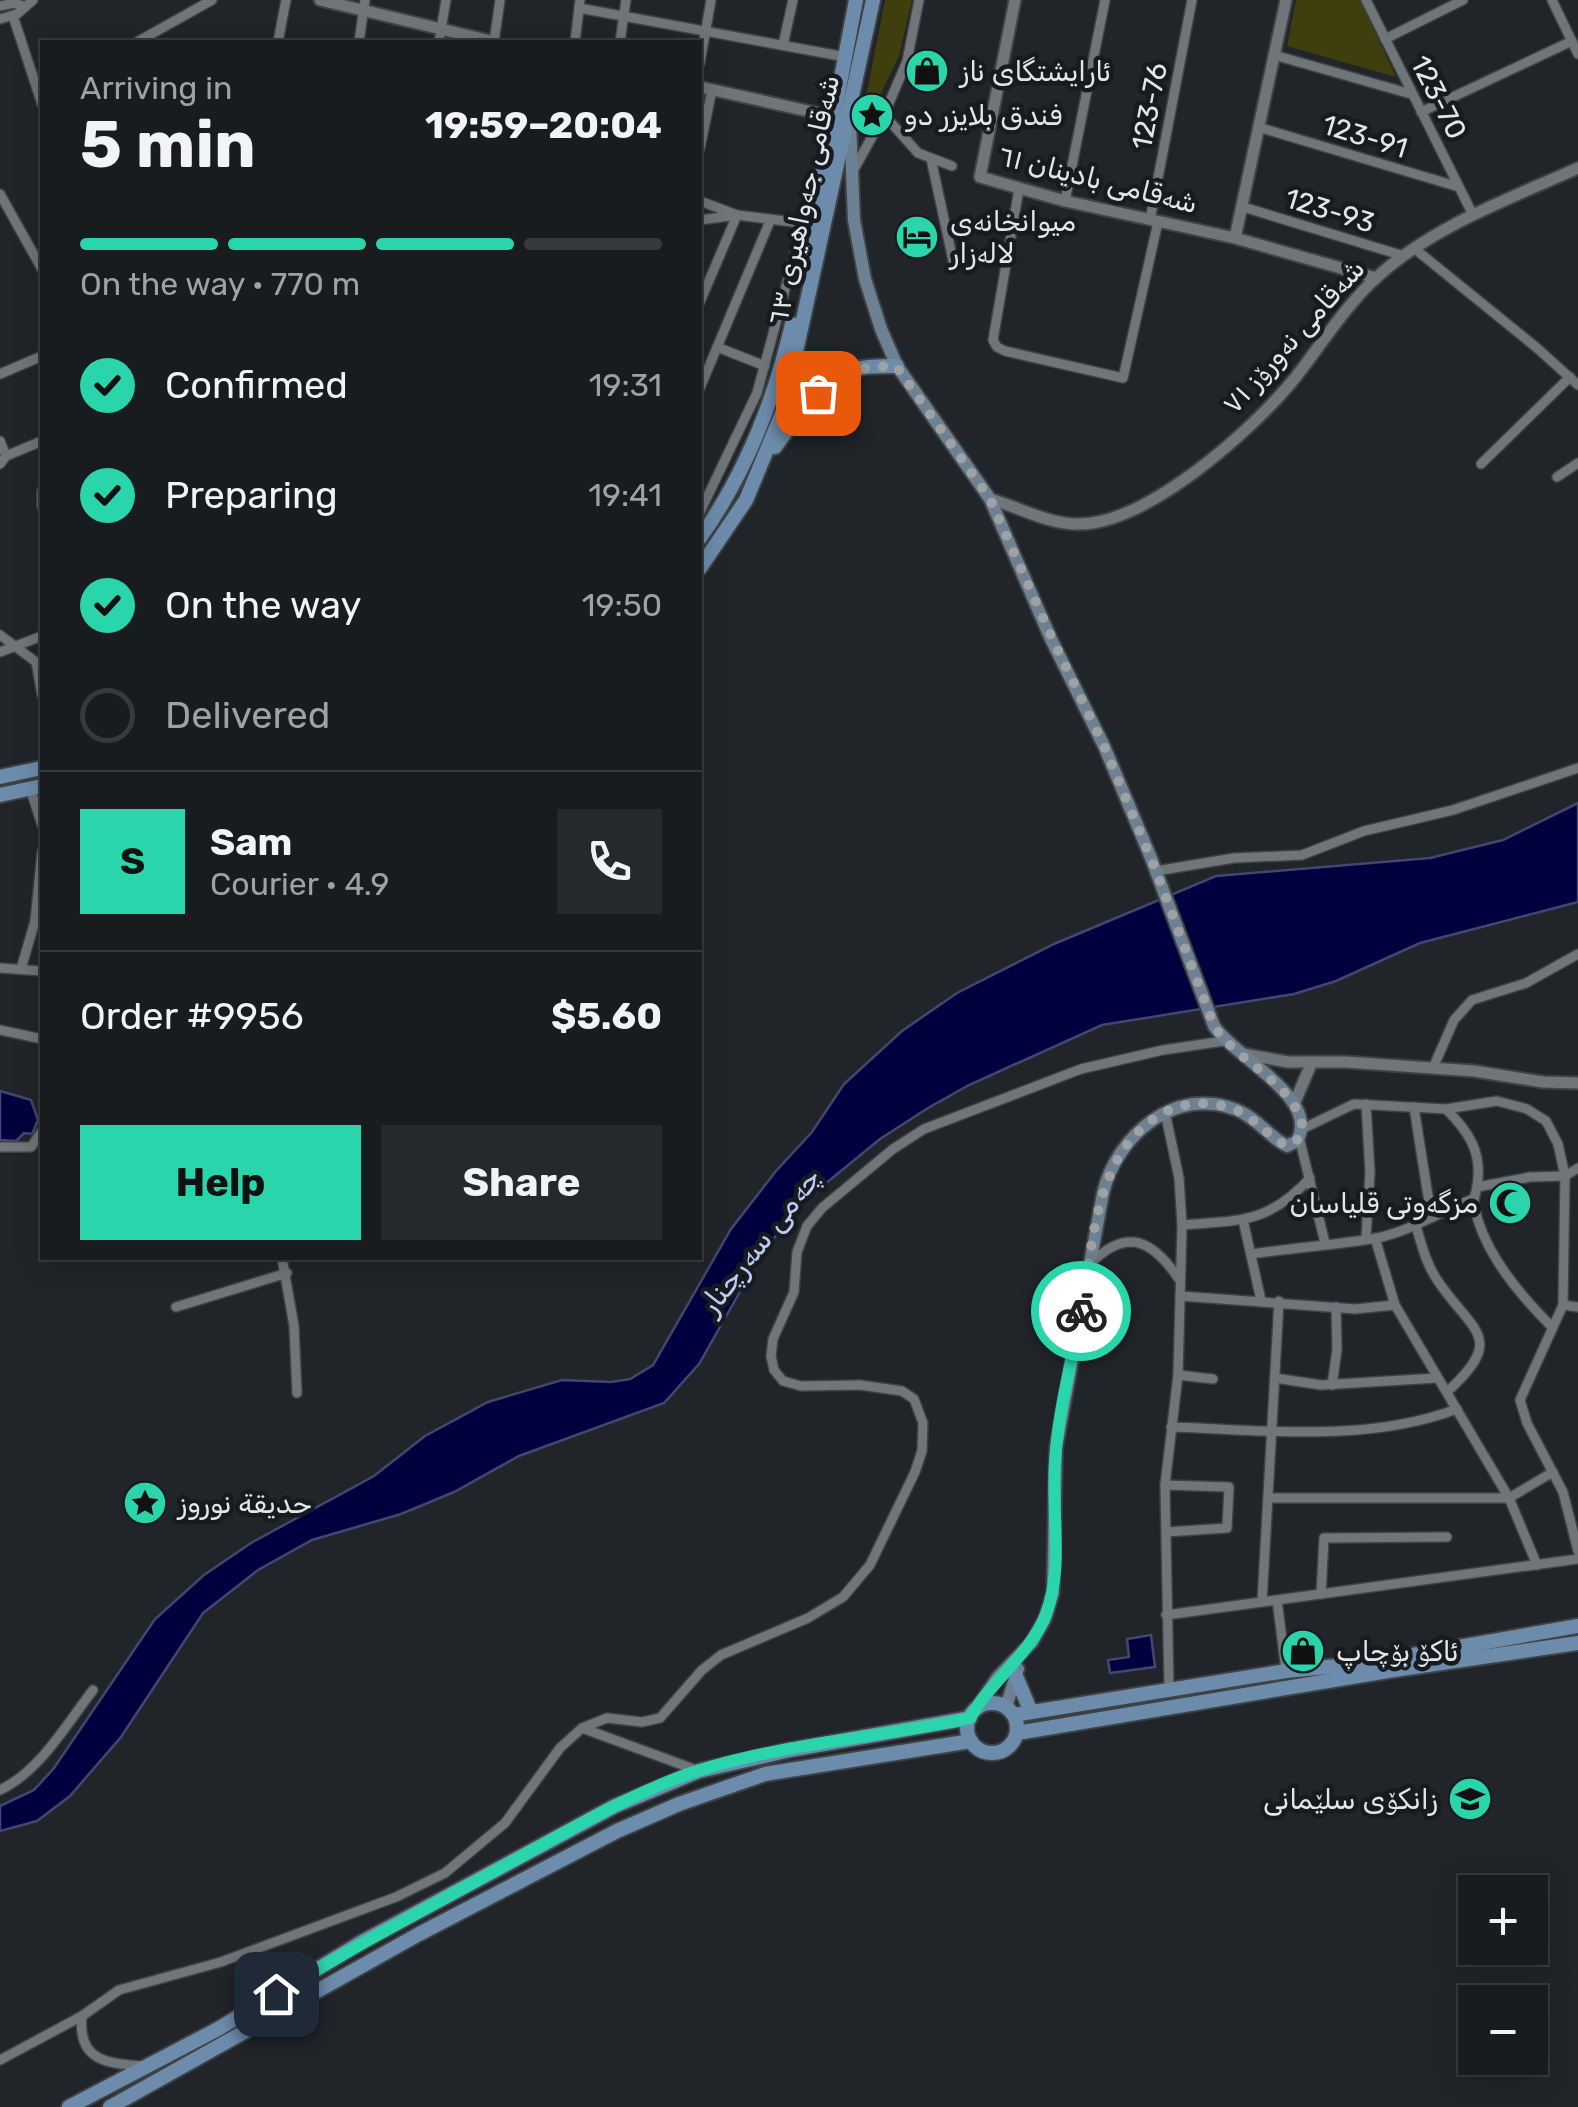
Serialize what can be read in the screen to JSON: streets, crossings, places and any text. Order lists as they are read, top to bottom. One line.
{"streets":{"main road":["شەقامی جەواهیری ٦٣"],"street":["123-70","123-76","123-91","شەقامی بادینان ٦١","123-93","شەقامی نەورۆز ٧١"]},"crossings":[["123-70","123-91"],["123-70","شەقامی نەورۆز ٧١"],["123-76","شەقامی بادینان ٦١"],["شەقامی بادینان ٦١","شەقامی نەورۆز ٧١"],["123-93","شەقامی نەورۆز ٧١"]],"water":["چەمی سەرچنار"],"places":{"shop":["ئارایشتگای ناز","ئاکۆ بۆچاپ"],"place":["فندق بلايزر دو","حديقة نوروز"],"hotel":["میوانخانەی لالەزار"],"mosque":["مزگەوتی قلیاسان"],"school or university":["زانکۆی سلێمانی"]},"page":{"heading":["5 min","Arriving in","19:59–20:04"],"panel":["Sam","Courier · 4.9","Order #9956","$5.60"],"bar":"On the way · 770 m","list":[["Confirmed","19:31"],["Preparing","19:41"],["On the way","19:50"],"Delivered"],"round":"S","buttons":["Help","Share"],"map_buttons":["+","−"]}}
